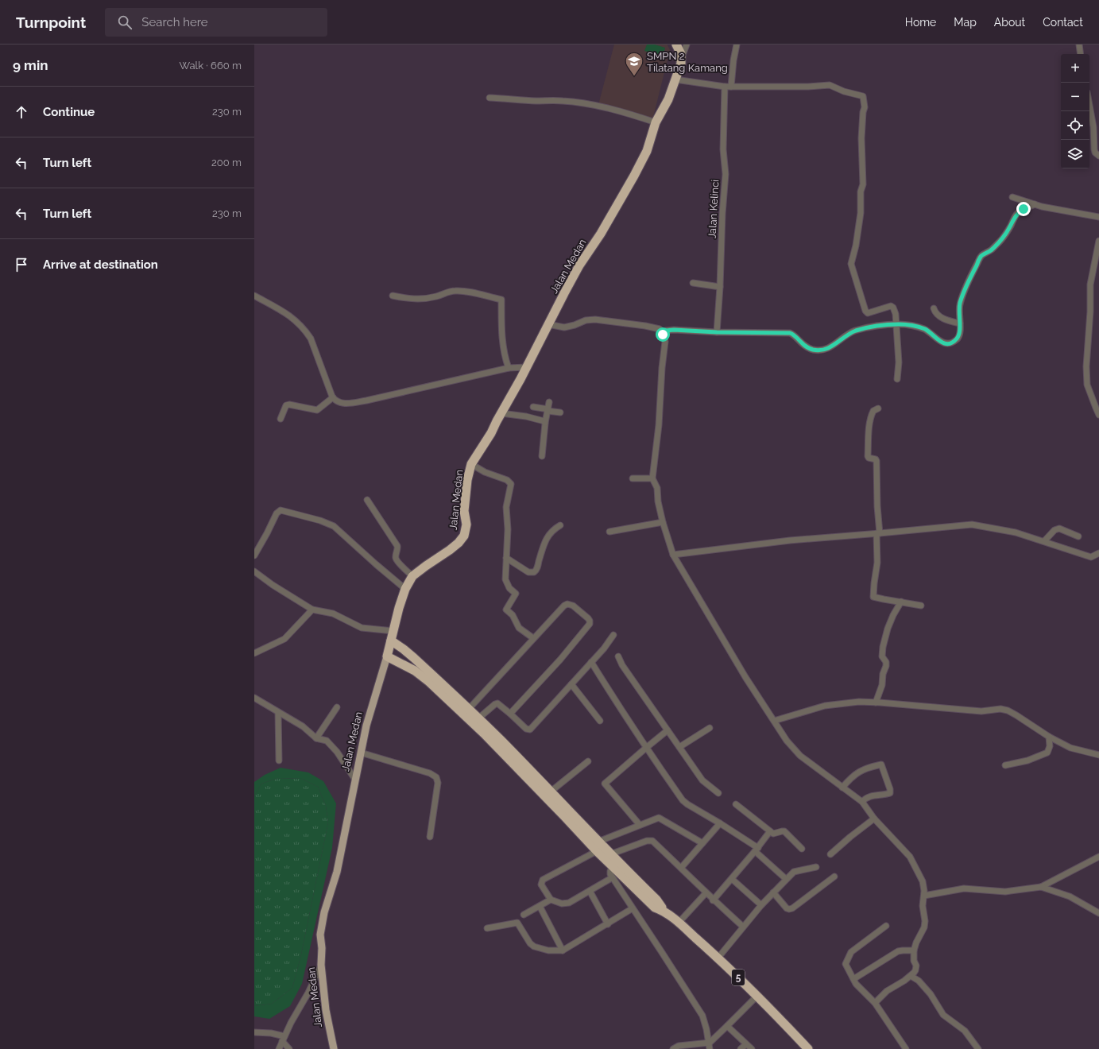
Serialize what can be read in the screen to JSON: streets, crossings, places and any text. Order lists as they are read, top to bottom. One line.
{"streets":{"highway":["Jalan Medan","5"],"street":["Jalan Kelinci"]},"places":{"school or university":["SMPN 2 Tilatang Kamang"]},"page":{"header":"Turnpoint","search":"Search here","nav":["Home","Map","About","Contact"],"heading":["9 min","Walk · 660 m"],"map_buttons":["+","−"],"list":[["Continue","230 m"],["Turn left","200 m"],["Turn left","230 m"],"Arrive at destination"]}}
